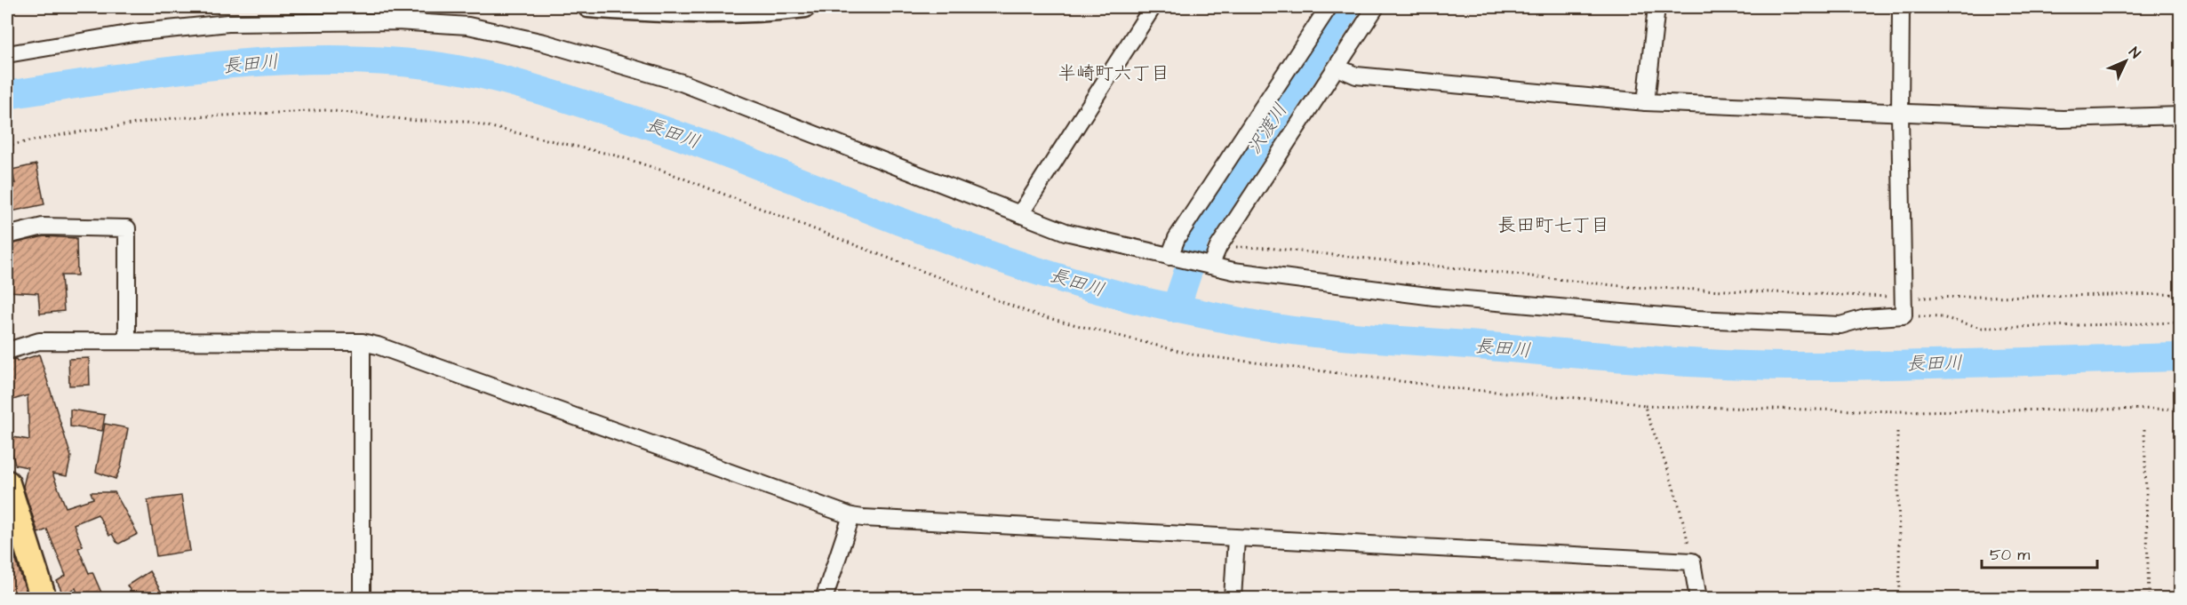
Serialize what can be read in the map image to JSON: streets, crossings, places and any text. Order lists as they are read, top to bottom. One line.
{"districts":["半崎町六丁目","長田町七丁目"],"water":["長田川","沢渡川"],"scale_bar":"50 m","north":"top right"}
